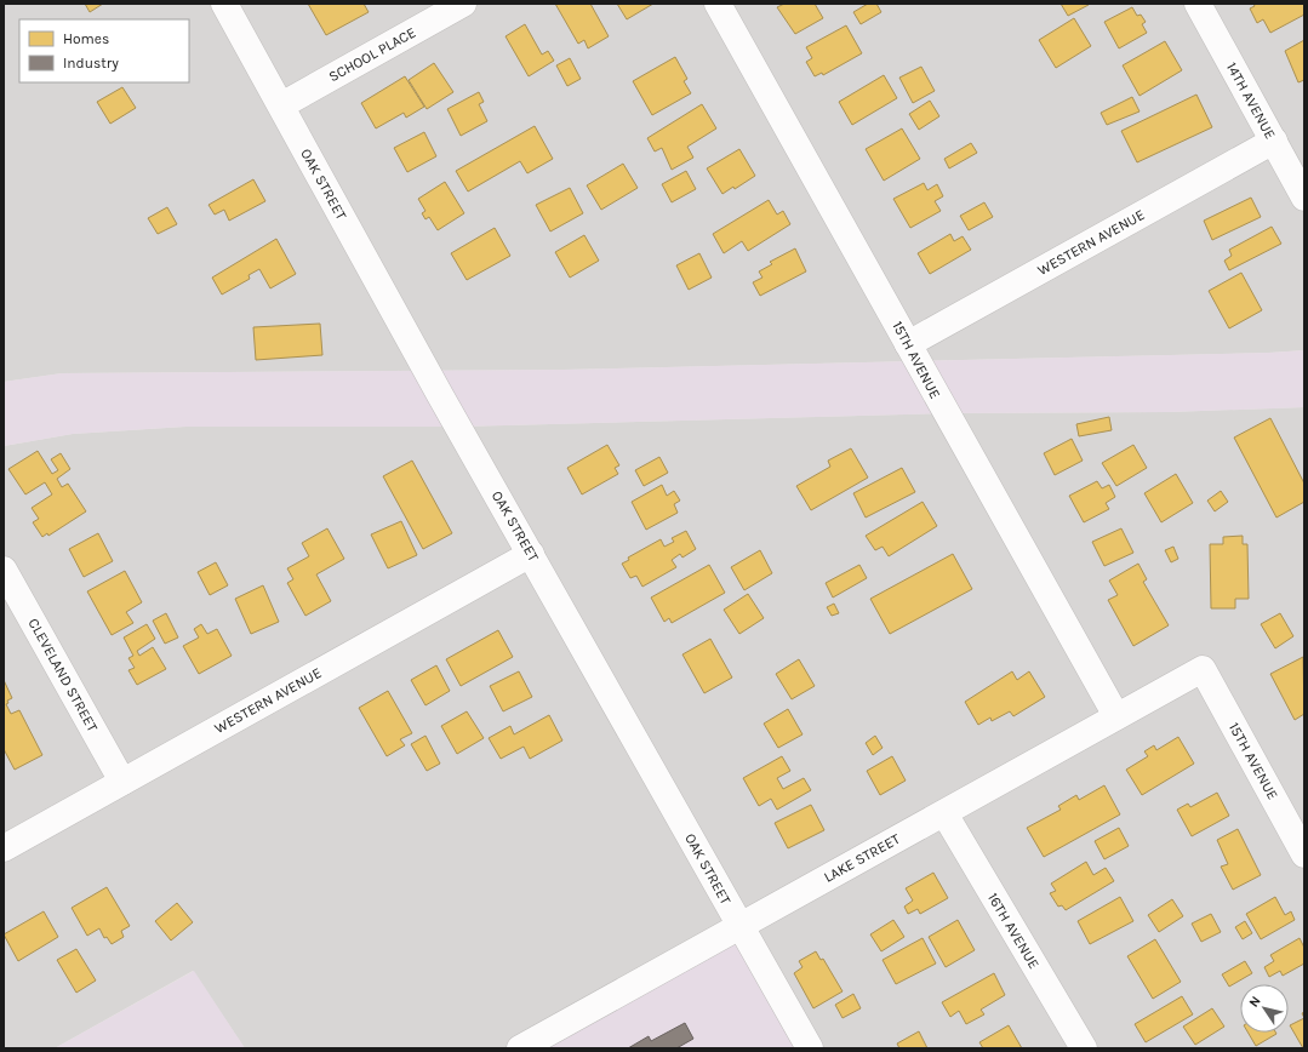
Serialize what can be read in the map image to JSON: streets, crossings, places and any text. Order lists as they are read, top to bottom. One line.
{"streets":{"street":["SCHOOL PLACE","14TH AVENUE","OAK STREET","WESTERN AVENUE","15TH AVENUE","CLEVELAND STREET","LAKE STREET","16TH AVENUE"]},"crossings":[["SCHOOL PLACE","OAK STREET"],["14TH AVENUE","WESTERN AVENUE"],["OAK STREET","WESTERN AVENUE"],["OAK STREET","LAKE STREET"],["WESTERN AVENUE","15TH AVENUE"],["WESTERN AVENUE","CLEVELAND STREET"],["15TH AVENUE","LAKE STREET"],["LAKE STREET","16TH AVENUE"]],"legend":["Homes","Industry"],"north":"top left"}
